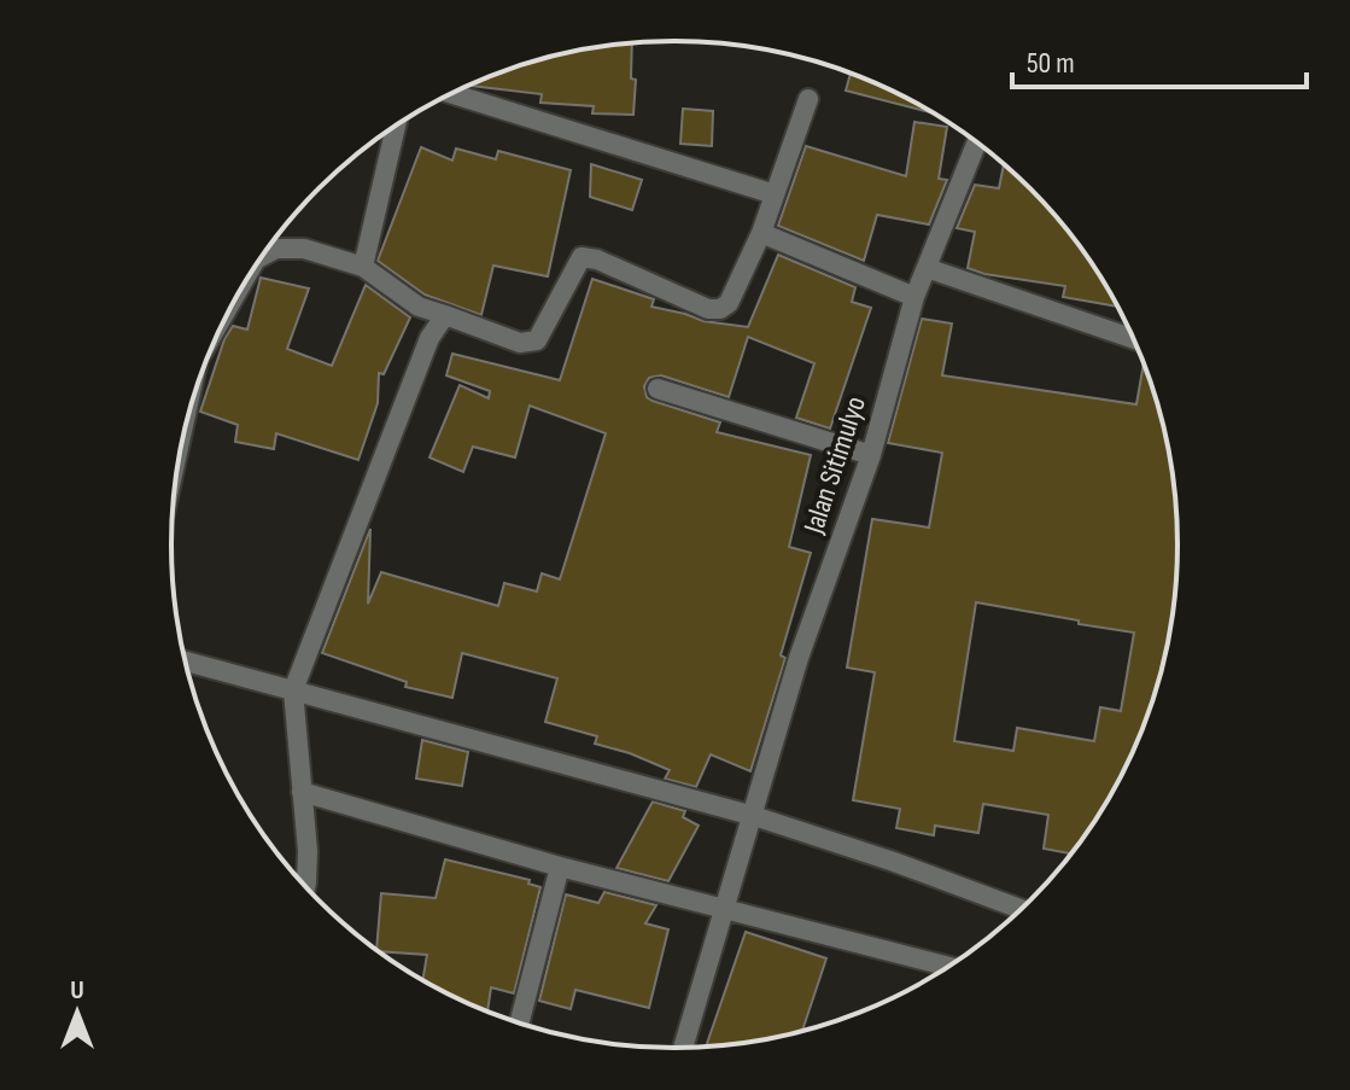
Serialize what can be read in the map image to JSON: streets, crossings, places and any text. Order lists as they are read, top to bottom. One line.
{"streets":{"street":["Jalan Sitimulyo"]},"scale_bar":"50 m","north":"top"}
